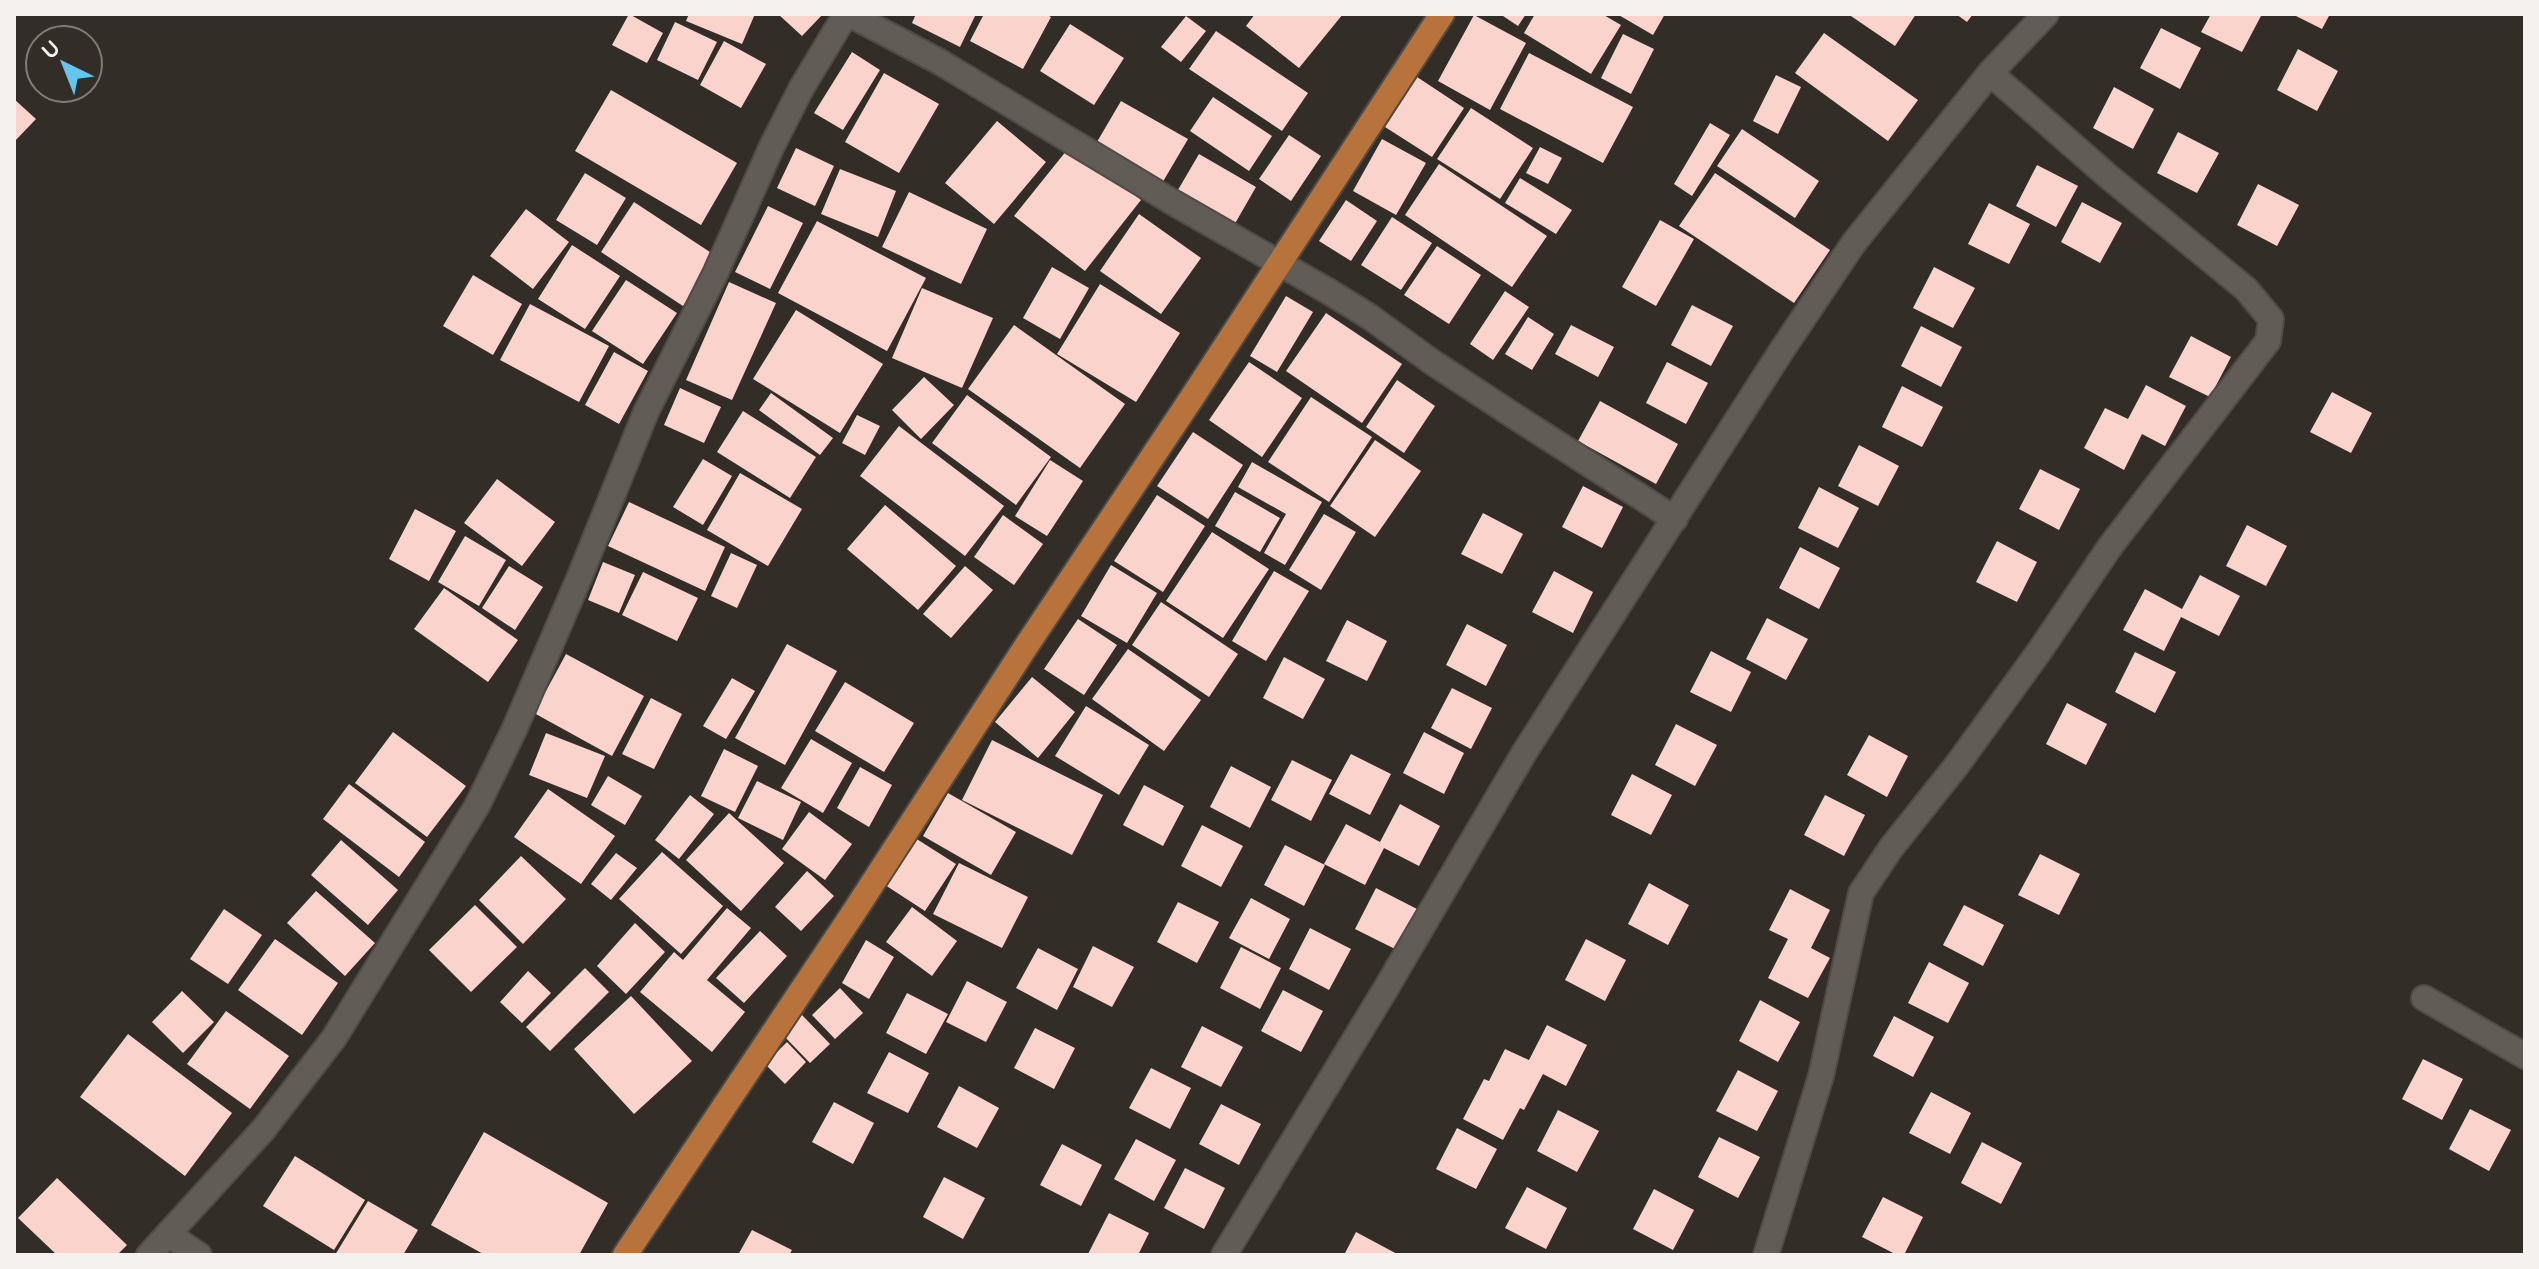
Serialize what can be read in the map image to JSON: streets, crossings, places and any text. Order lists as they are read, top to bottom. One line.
{"north":"top left"}
